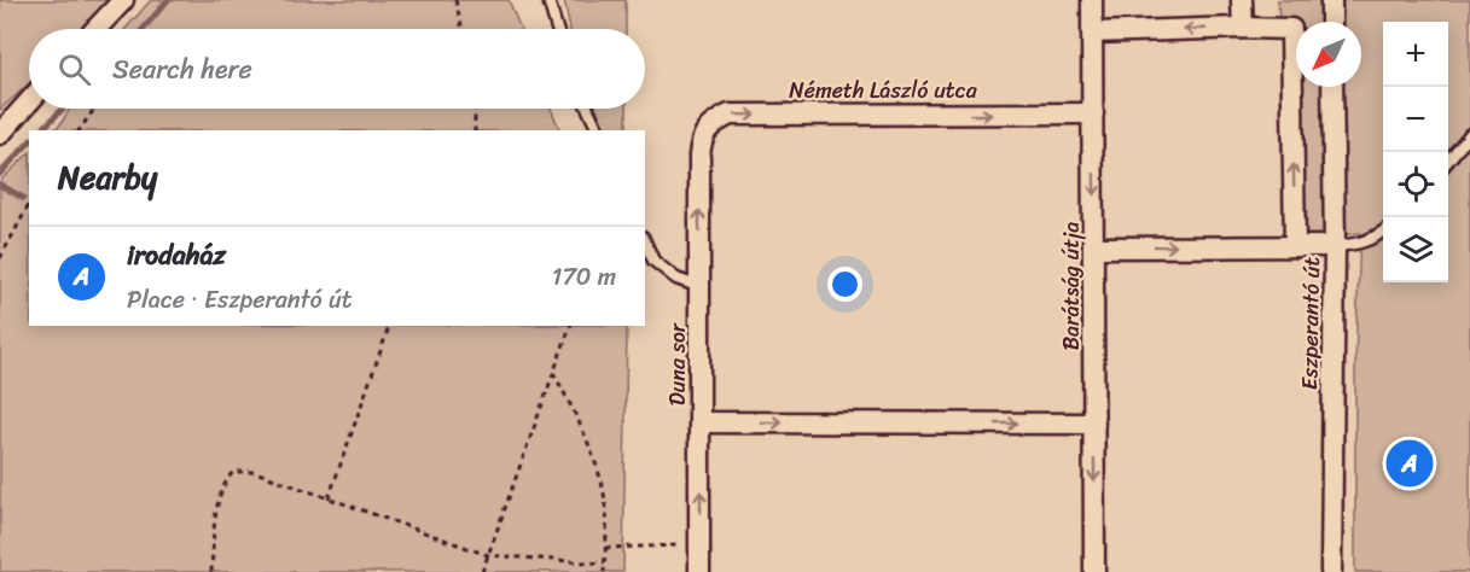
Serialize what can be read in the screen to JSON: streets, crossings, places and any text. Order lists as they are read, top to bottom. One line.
{"streets":{"street":["Németh László utca","Barátság útja","Eszperantó út","Duna sor"]},"crossings":[["Németh László utca","Barátság útja"],["Németh László utca","Duna sor"]],"one_way":["Németh László utca","Barátság útja","Duna sor"],"north":"bottom left","page":{"map_buttons":["+","−"],"search":"Search here","heading":"Nearby","list":[{"mark":"A","name":"irodaház","note":"Place · Eszperantó út","value":"170 m"}],"pins":"A"}}
